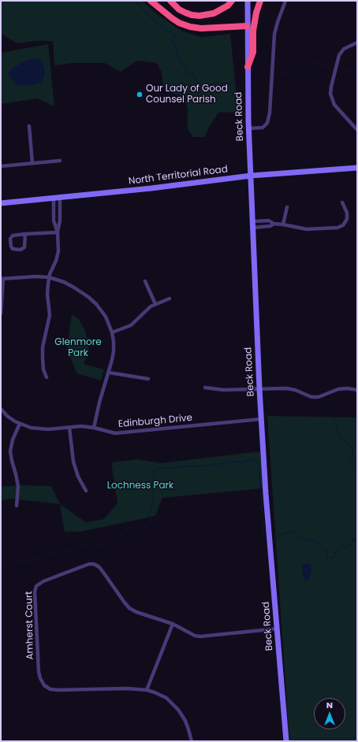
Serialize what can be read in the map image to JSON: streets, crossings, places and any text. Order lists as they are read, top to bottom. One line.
{"streets":{"main road":["Beck Road","North Territorial Road"],"street":["Edinburgh Drive","Amherst Court"]},"crossings":[["Beck Road","North Territorial Road"],["Beck Road","Edinburgh Drive"],["Beck Road","Amherst Court"]],"parks":["Glenmore Park","Lochness Park"],"places":["Our Lady of Good Counsel Parish"],"north":"top"}
